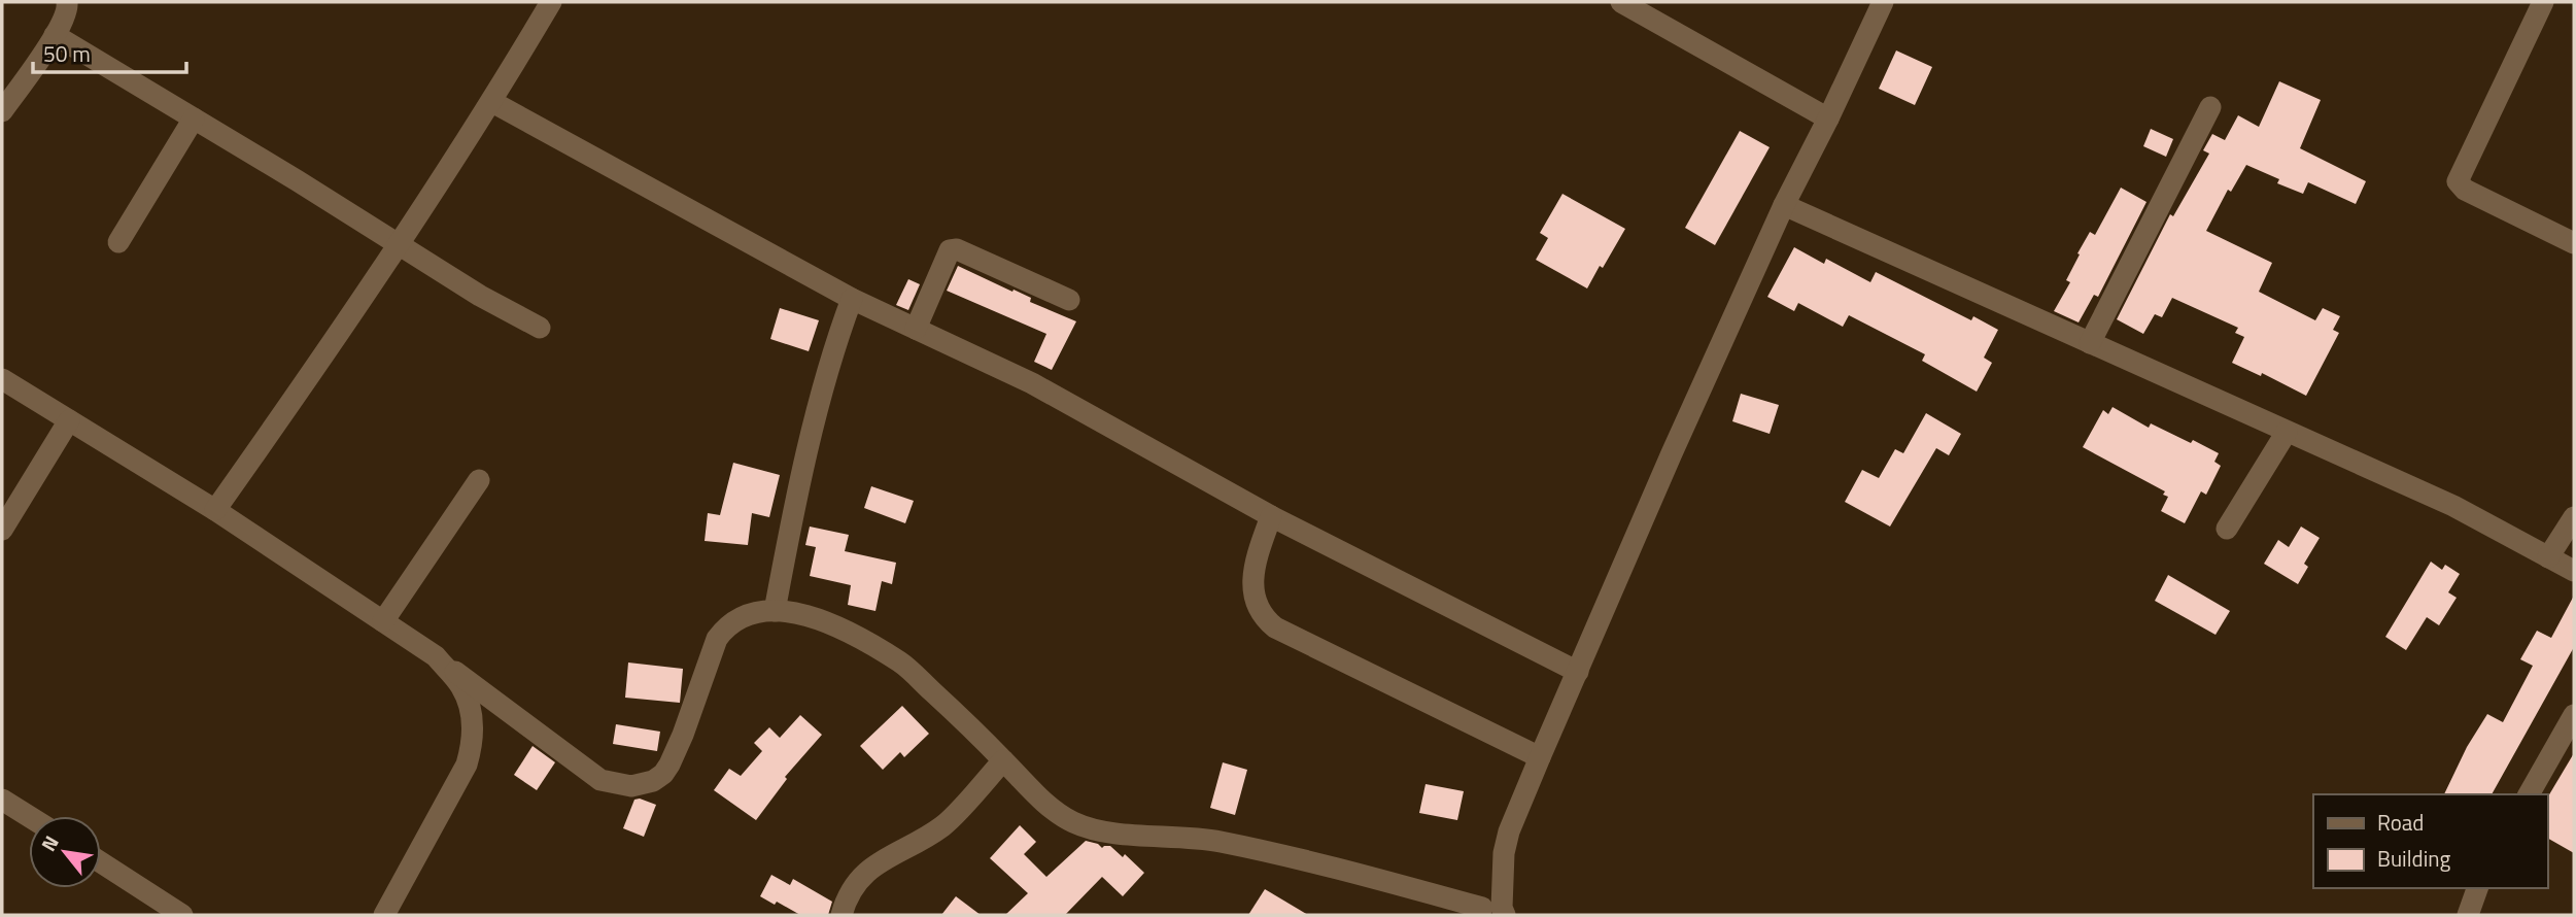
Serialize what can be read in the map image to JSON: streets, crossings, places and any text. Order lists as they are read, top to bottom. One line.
{"legend":["Road","Building"],"scale_bar":"50 m","north":"top left"}
